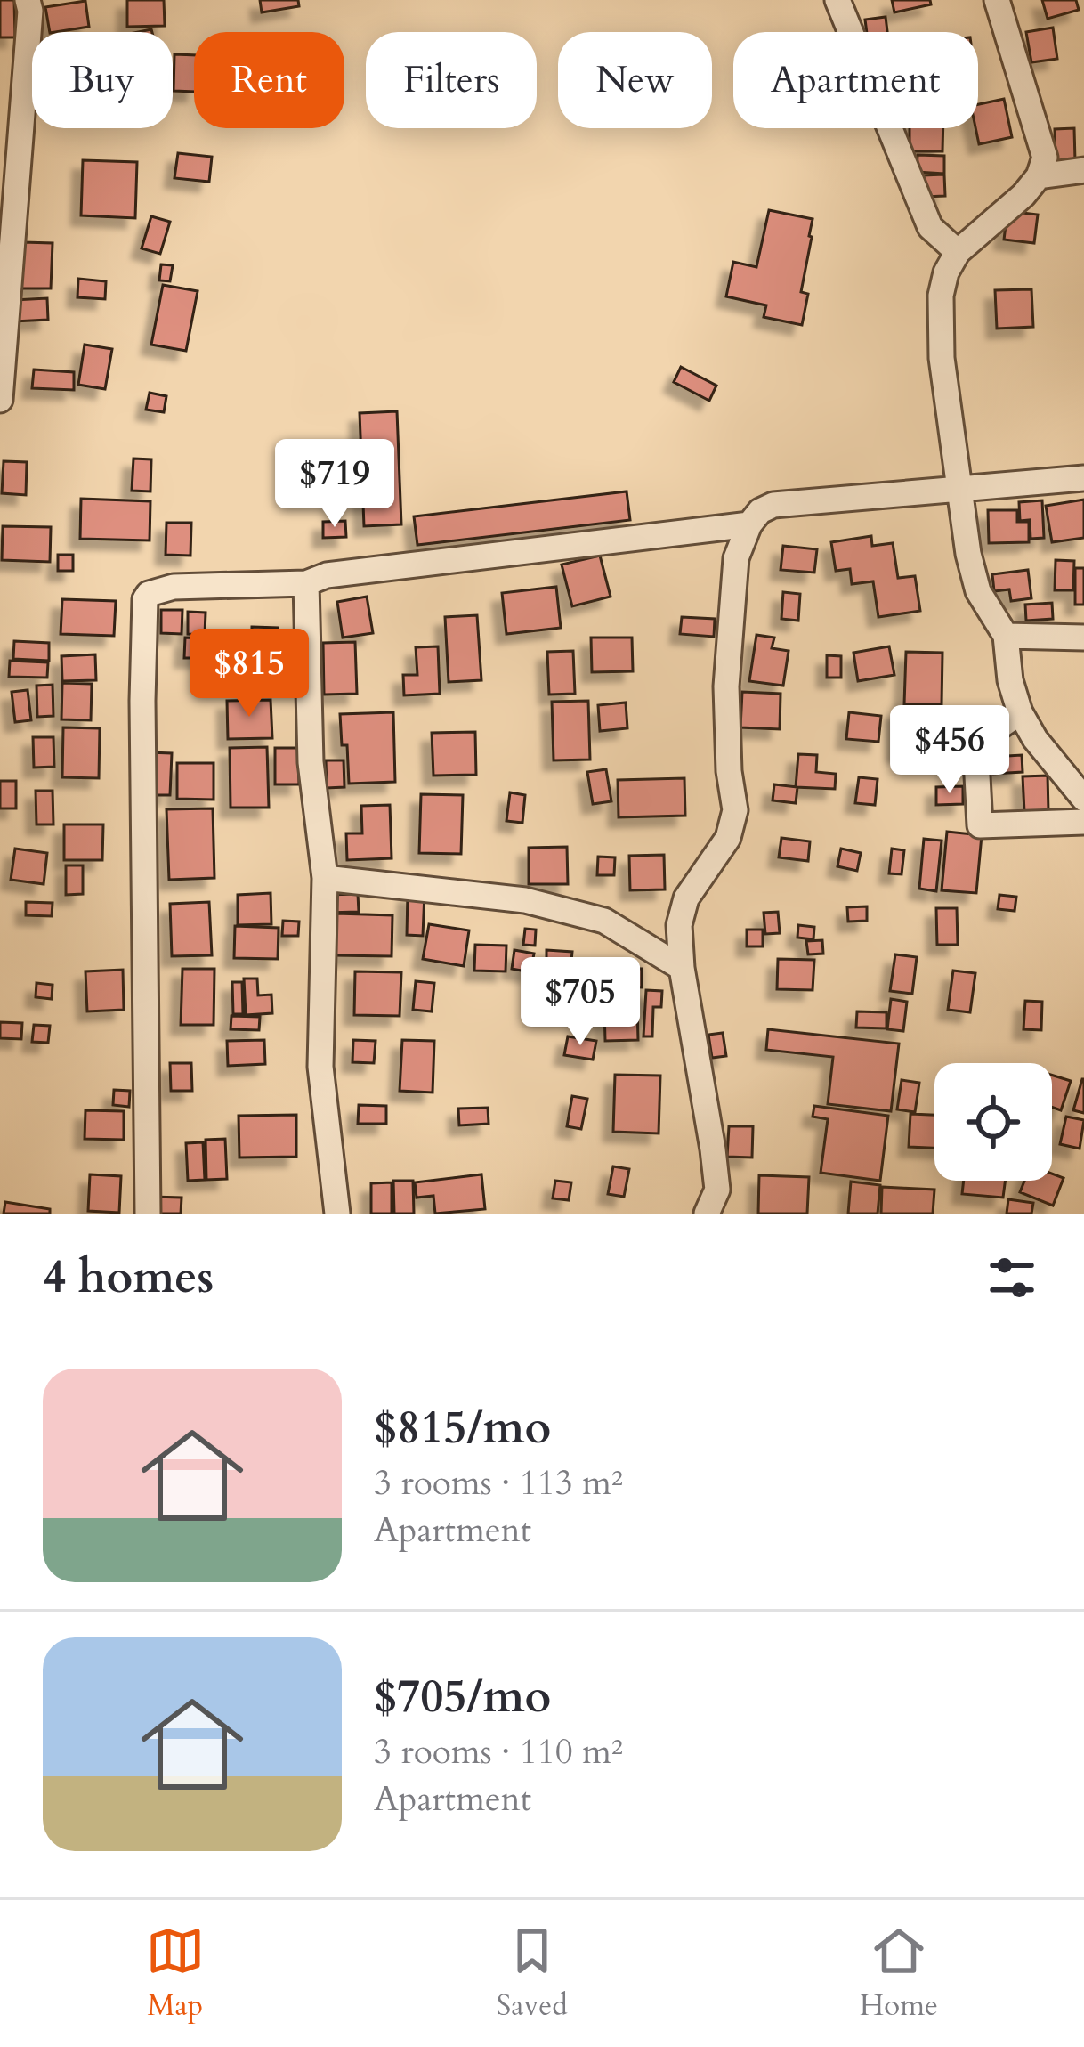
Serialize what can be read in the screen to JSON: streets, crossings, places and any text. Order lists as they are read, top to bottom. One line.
{"page":{"chip":["Buy","Rent","Filters","New","Apartment"],"price":["$719","$815","$456","$705"],"heading":"4 homes","list":[{"name":"$815/mo","note":"3 rooms · 113 m² · Apartment"},{"name":"$705/mo","note":"3 rooms · 110 m² · Apartment"}],"tabs":["Map","Saved","Home"]}}
